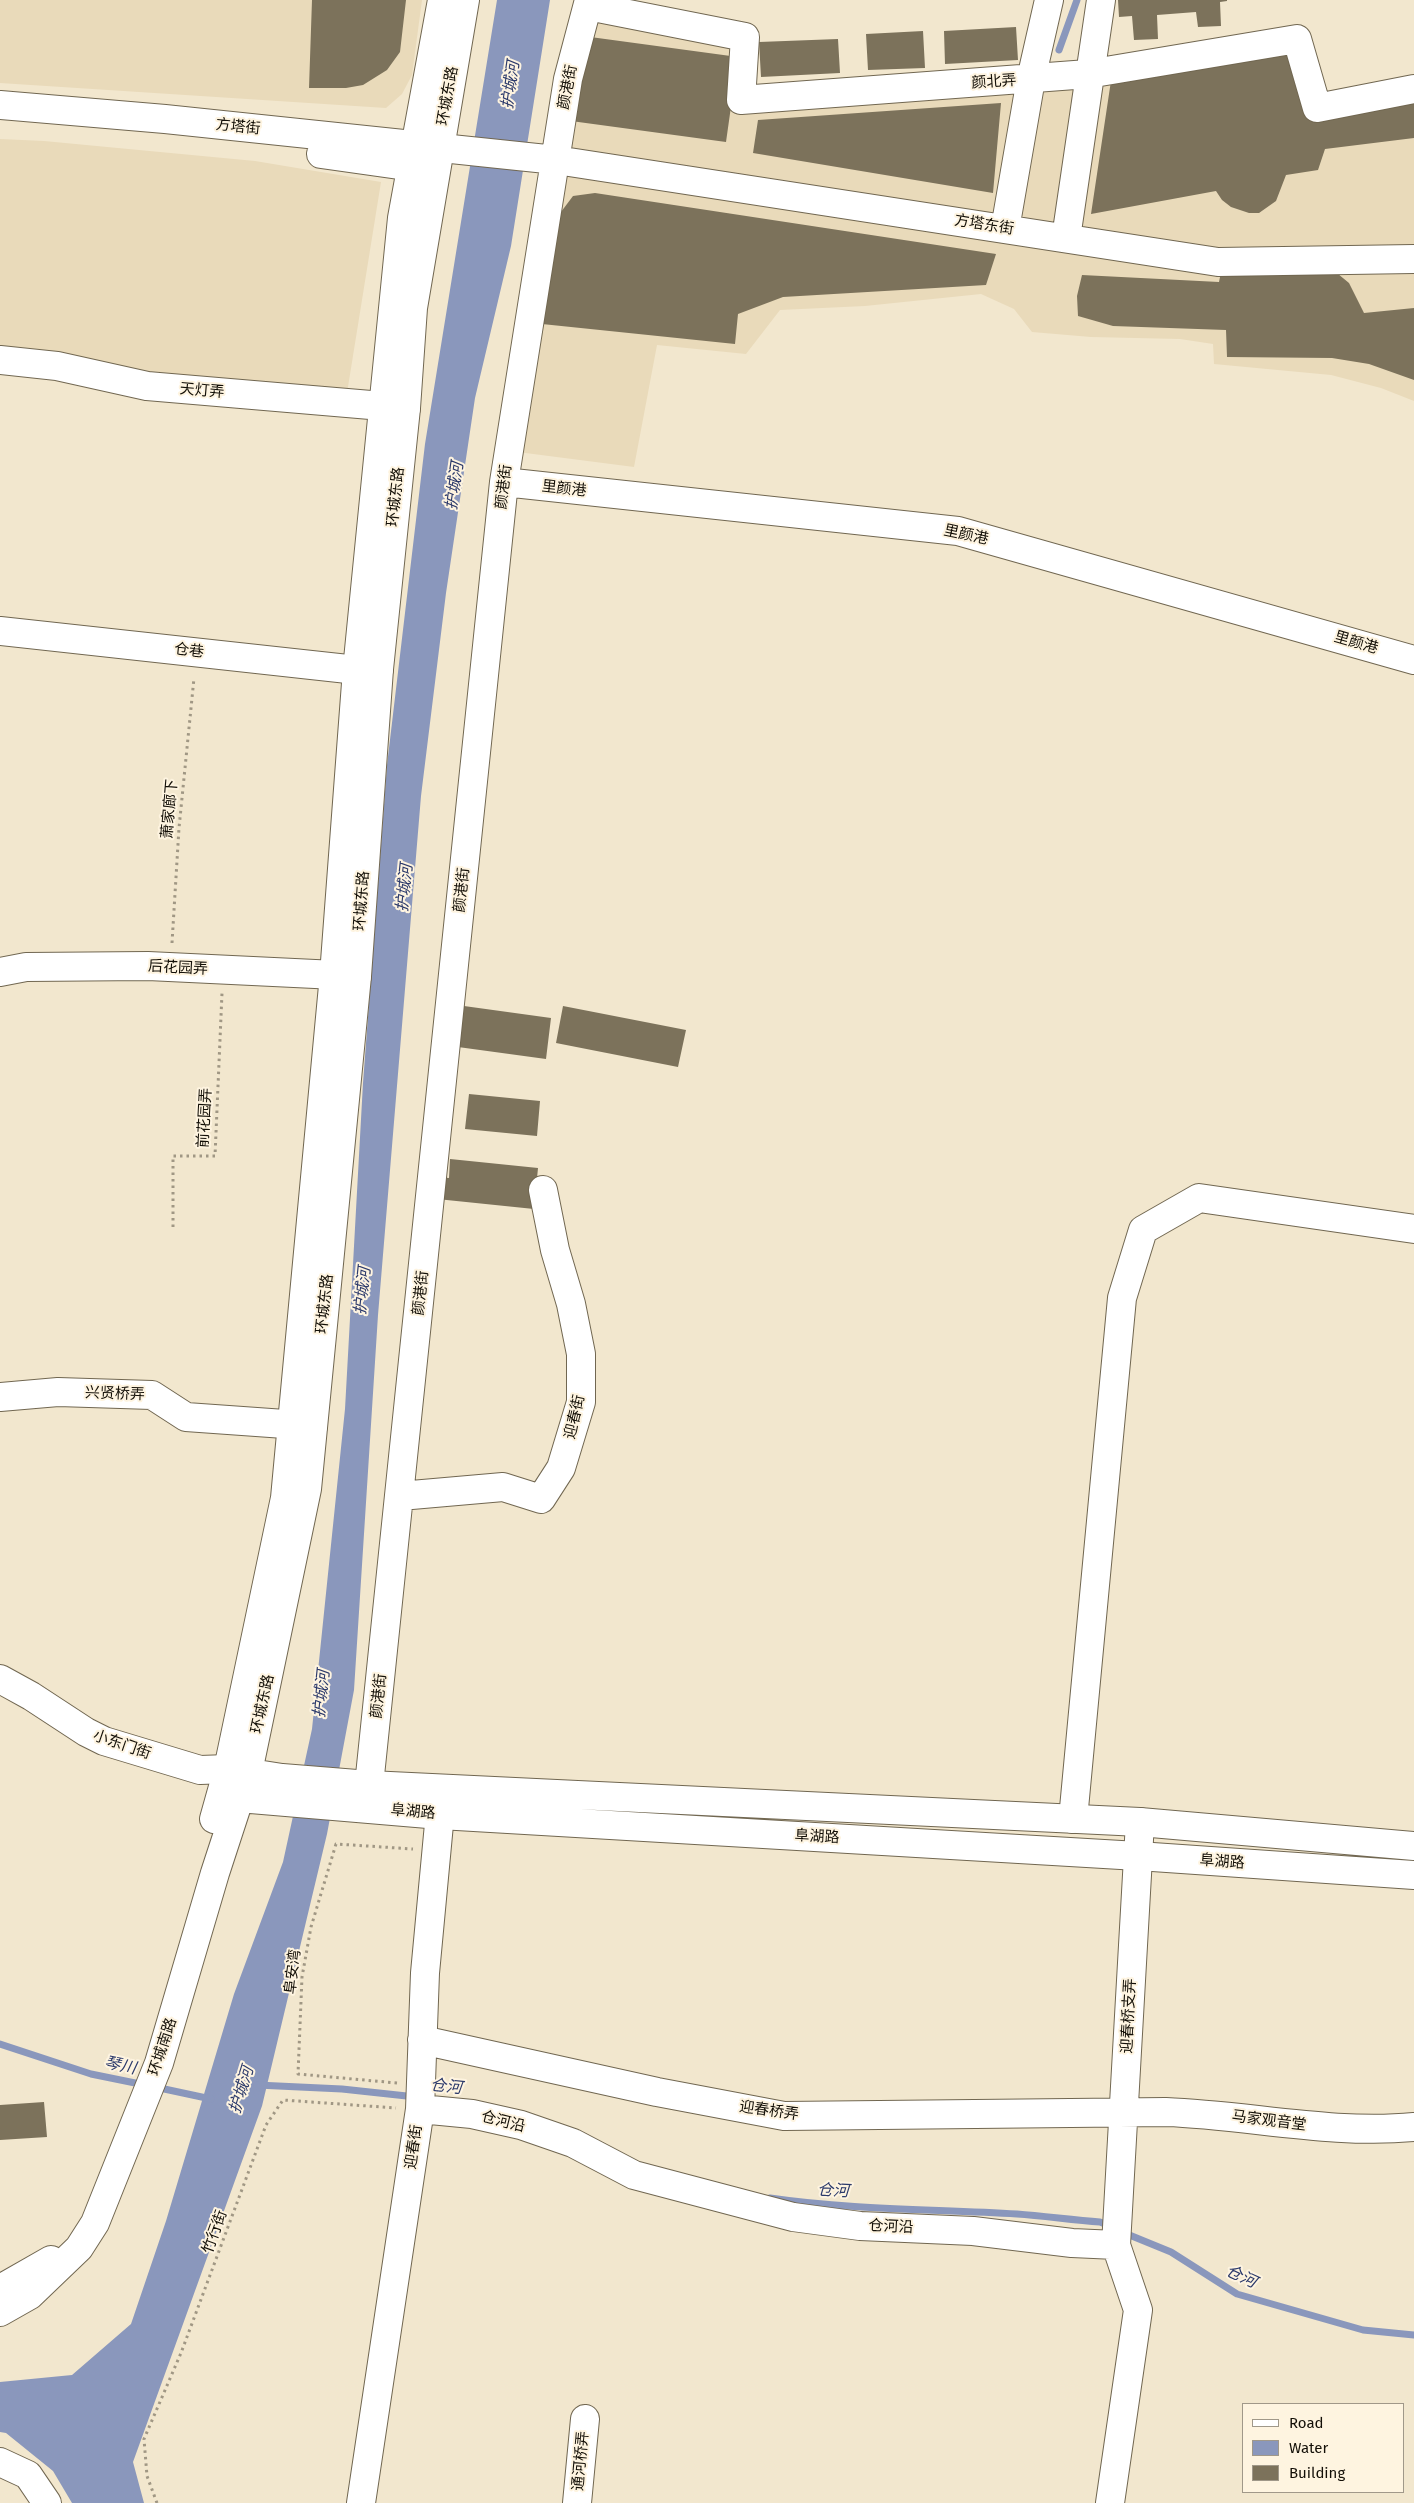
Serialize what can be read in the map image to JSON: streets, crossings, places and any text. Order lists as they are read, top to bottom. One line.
{"streets":{"street":["颜北弄","颜港街","环城东路","方塔街","方塔东街","天灯弄","里颜港","仓巷","后花园弄","兴贤桥弄","迎春街","小东门街","阜湖路","迎春桥支弄","环城南路","迎春桥弄","马家观音堂","仓河沿","通河桥弄"],"path":["萧家廊下","前花园弄","阜安湾","竹行街"]},"crossings":[["颜北弄","颜港街"],["颜港街","方塔东街"],["颜港街","里颜港"],["颜港街","迎春街"],["颜港街","阜湖路"],["环城东路","方塔街"],["环城东路","天灯弄"],["环城东路","仓巷"],["环城东路","后花园弄"],["环城东路","兴贤桥弄"],["环城东路","小东门街"],["环城东路","阜湖路"],["环城东路","环城南路"],["方塔街","方塔东街"],["仓巷","萧家廊下"],["萧家廊下","后花园弄"],["后花园弄","前花园弄"],["迎春街","阜湖路"],["迎春街","阜安湾"],["迎春街","迎春桥弄"],["迎春街","仓河沿"],["迎春街","竹行街"],["小东门街","阜湖路"],["小东门街","环城南路"],["阜湖路","迎春桥支弄"],["阜湖路","环城南路"],["阜安湾","迎春桥弄"],["阜安湾","仓河沿"],["阜安湾","竹行街"],["迎春桥支弄","迎春桥弄"],["迎春桥支弄","马家观音堂"],["迎春桥支弄","仓河沿"],["迎春桥弄","马家观音堂"],["迎春桥弄","仓河沿"],["迎春桥弄","竹行街"],["仓河沿","竹行街"]],"water":["护城河","琴川","仓河"],"legend":["Road","Water","Building"]}
